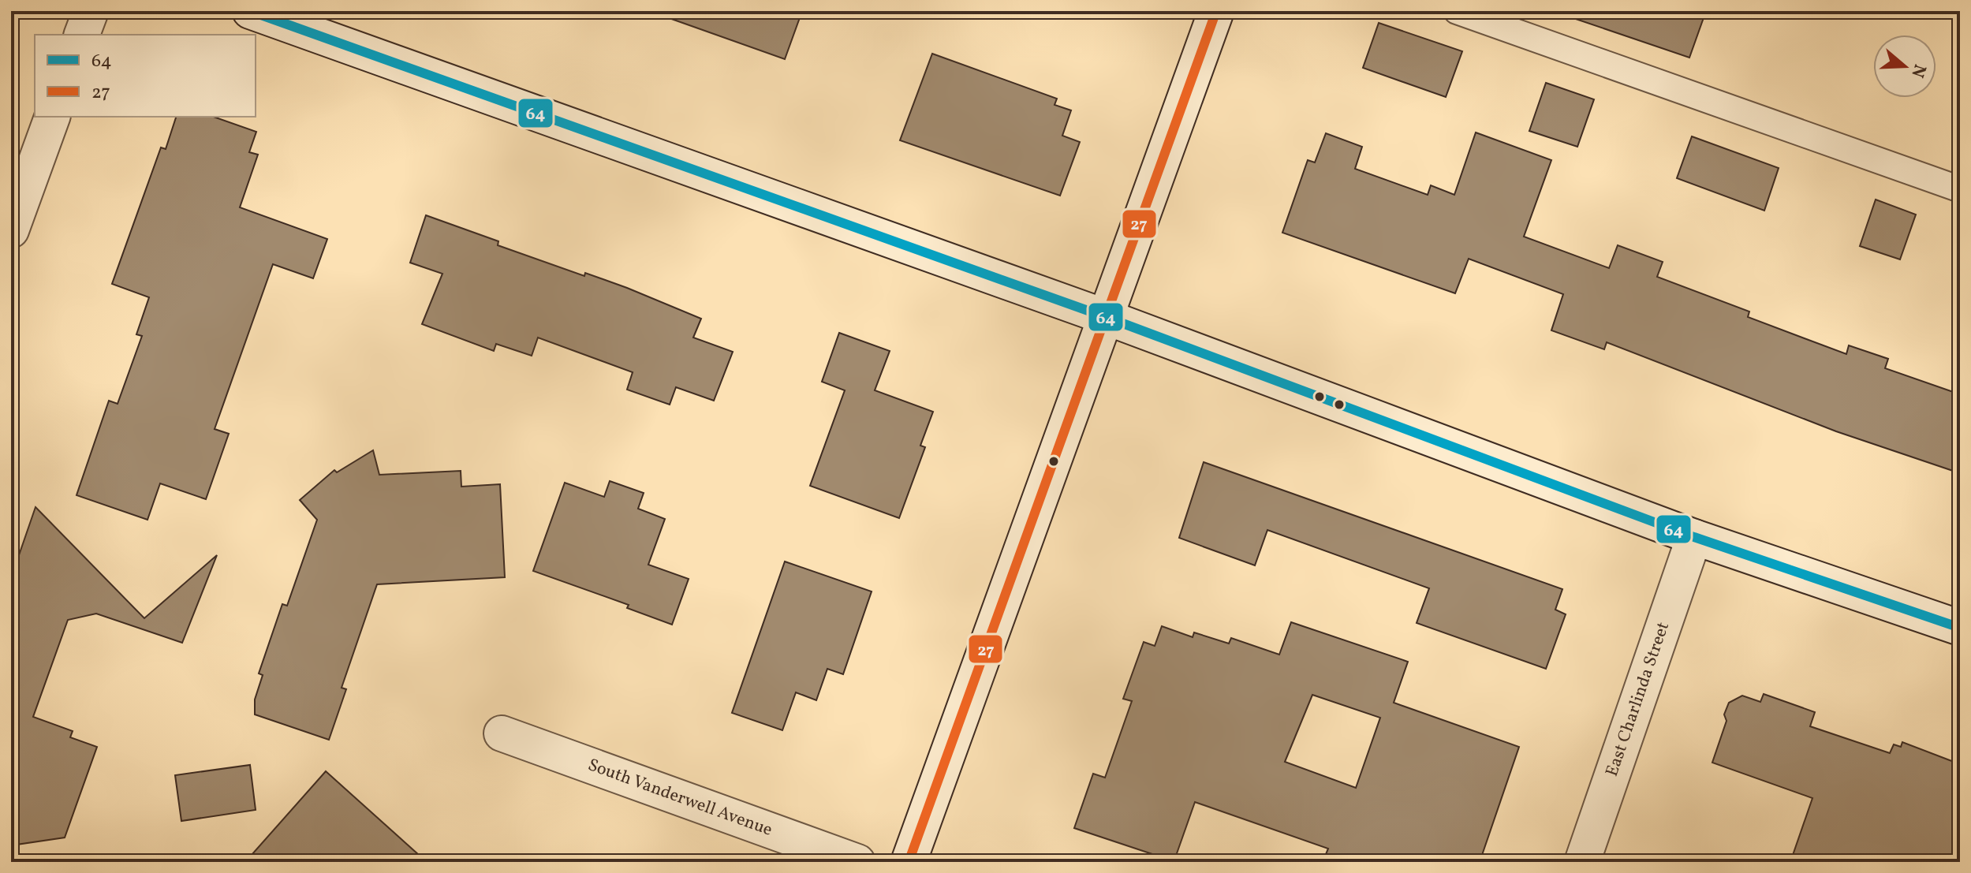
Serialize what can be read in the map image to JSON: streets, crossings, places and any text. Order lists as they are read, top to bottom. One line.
{"streets":{"main road":["East Charlinda Street","South Vanderwell Avenue"]},"lines":["transit line 64","transit line 27"],"legend":["64","27"],"north":"right"}
